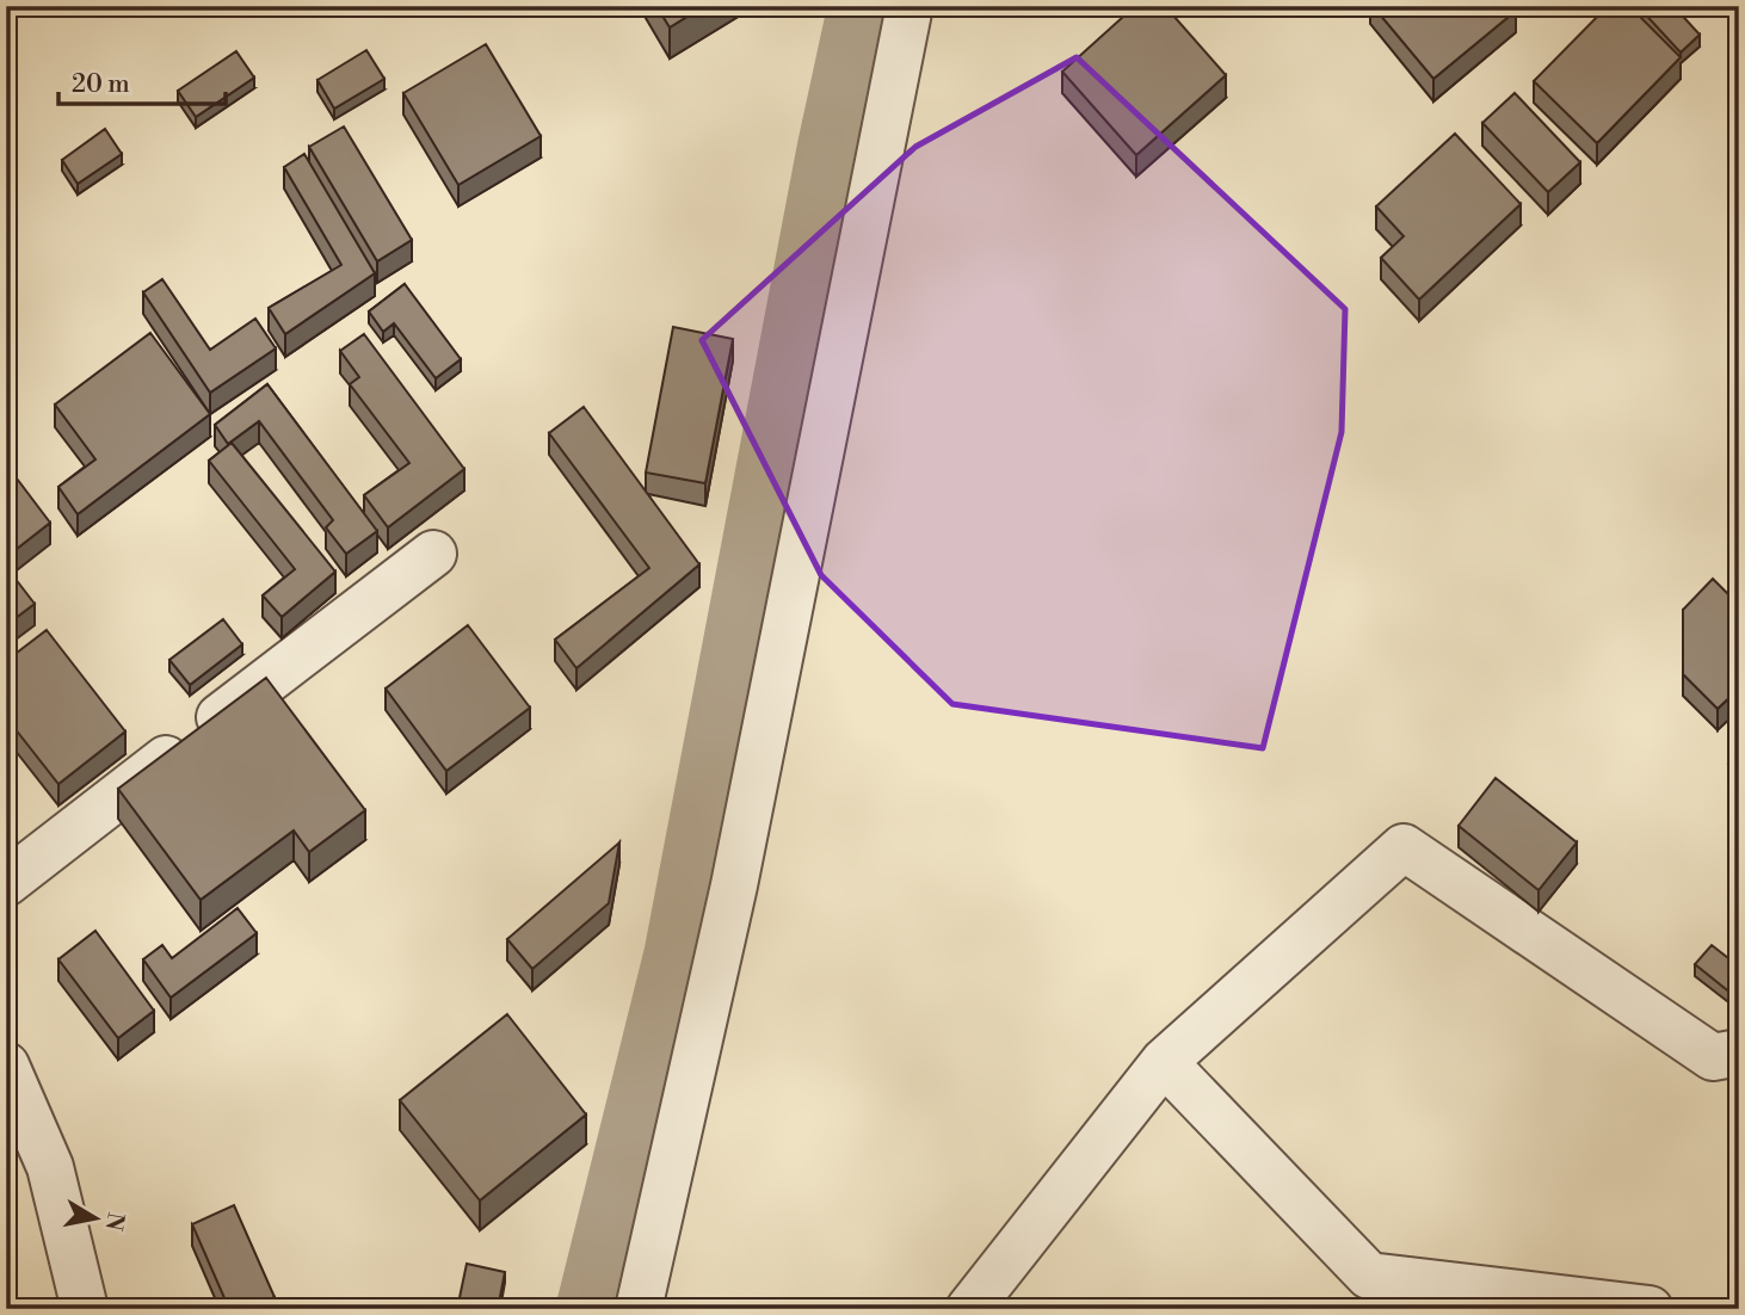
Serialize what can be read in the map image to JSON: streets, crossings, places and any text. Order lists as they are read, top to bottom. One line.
{"scale_bar":"20 m","north":"right"}
